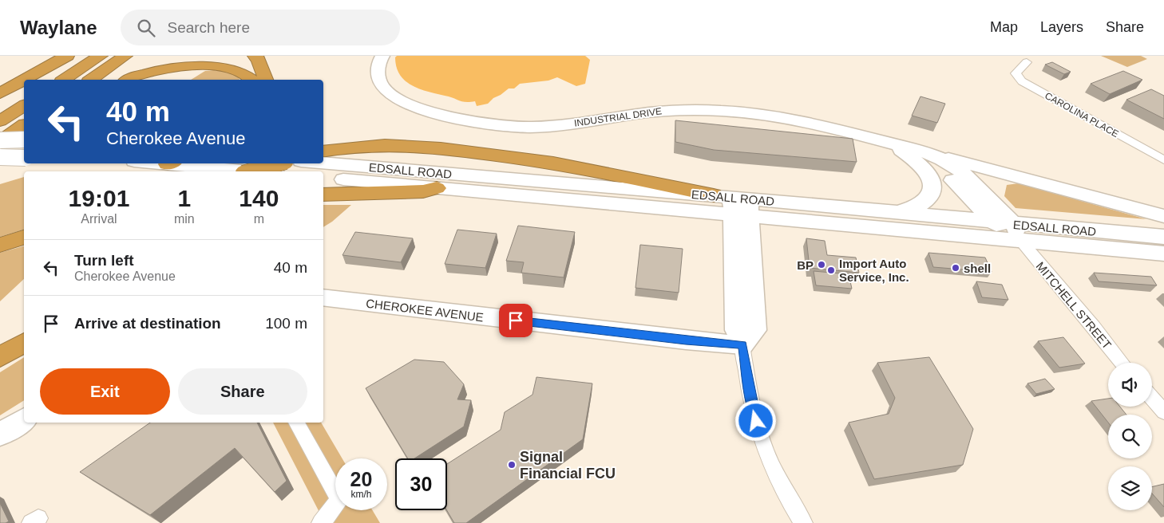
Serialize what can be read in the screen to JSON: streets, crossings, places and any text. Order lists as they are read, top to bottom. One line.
{"streets":{"main road":["INDUSTRIAL DRIVE","EDSALL ROAD","CHEROKEE AVENUE"],"street":["CAROLINA PLACE","MITCHELL STREET"]},"crossings":[["INDUSTRIAL DRIVE","EDSALL ROAD"],["INDUSTRIAL DRIVE","MITCHELL STREET"],["EDSALL ROAD","MITCHELL STREET"]],"places":["BP","shell","Import Auto Service, Inc.","Signal Financial FCU"],"page":{"header":"Waylane","search":"Search here","nav":["Map","Layers","Share"],"turn":["40 m","Cherokee Avenue"],"eta":["19:01","Arrival","1","min","140","m"],"list":[{"name":"Turn left","note":"Cherokee Avenue","value":"40 m"},{"name":"Arrive at destination","value":"100 m"}],"buttons":["Exit","Share"],"speed":"20 km/h","limit":"30"}}
